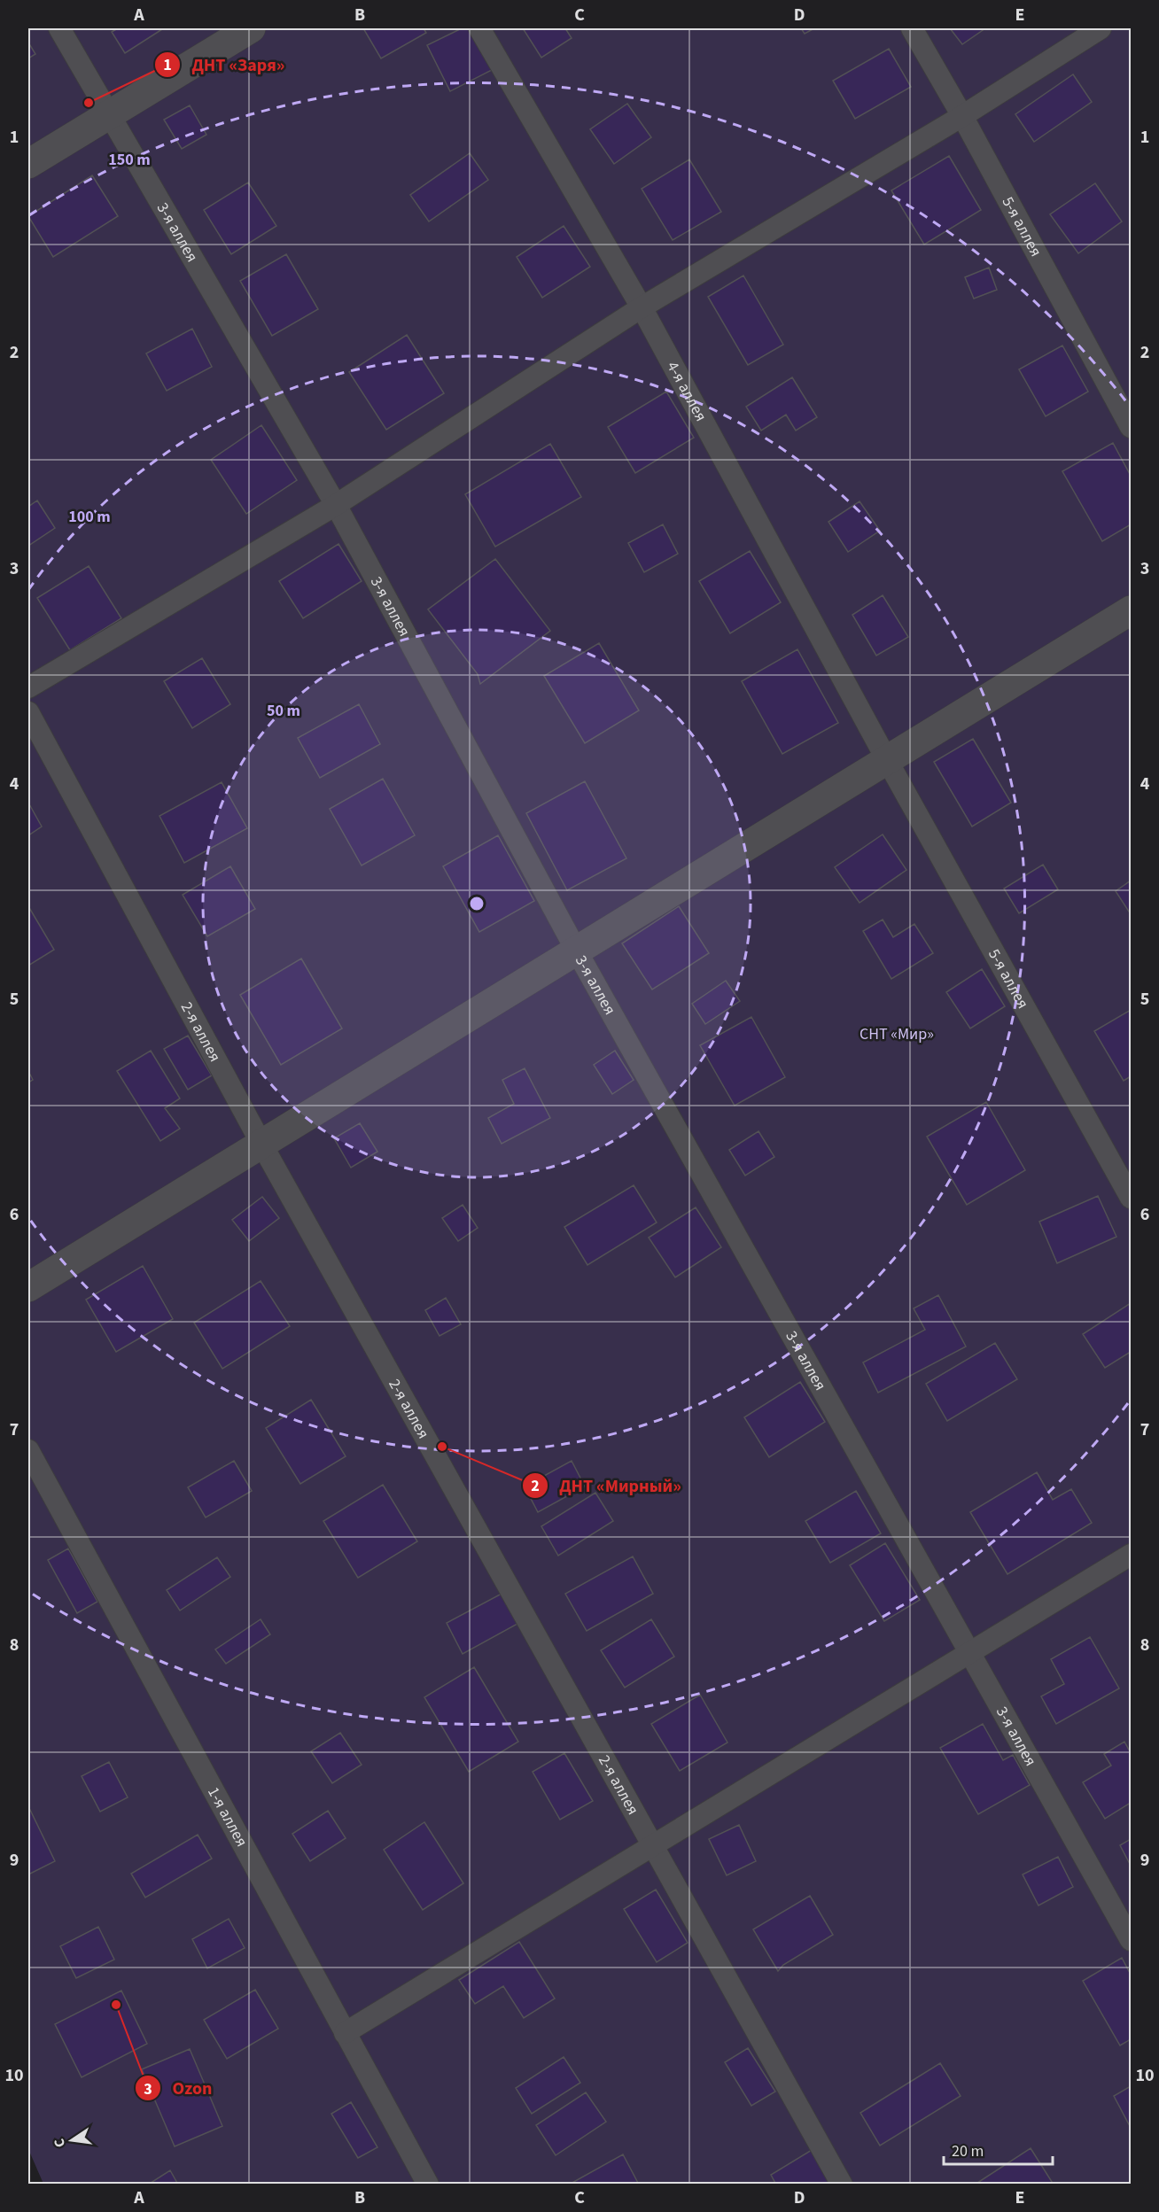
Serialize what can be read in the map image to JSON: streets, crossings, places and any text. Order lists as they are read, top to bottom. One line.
{"streets":{"lane":["5-я аллея","3-я аллея","4-я аллея","2-я аллея","1-я аллея"]},"crossings":[["5-я аллея","4-я аллея"]],"parks":["СНТ «Мир»"],"places":["ДНТ «Заря»","ДНТ «Мирный»","Ozon"],"scale_bar":"20 m","north":"left","grid":{"columns":["A","B","C","D","E"],"rows":["1","2","3","4","5","6","7","8","9","10"]},"rings":["150 m","100 m","50 m"]}
